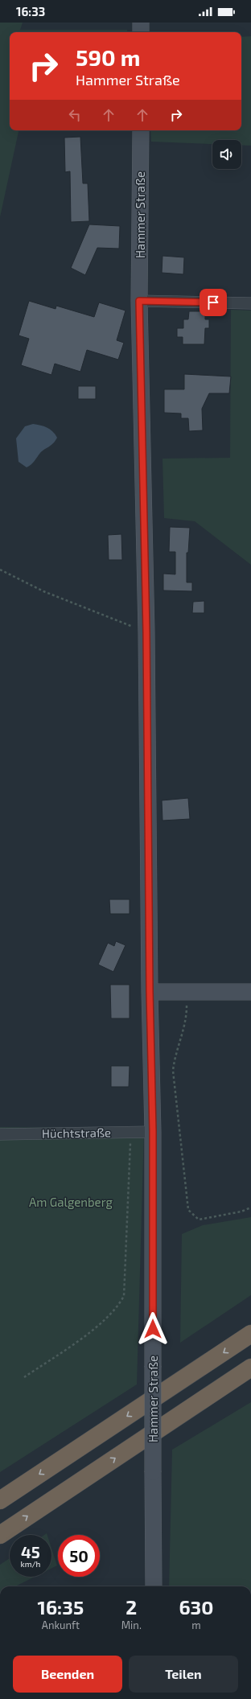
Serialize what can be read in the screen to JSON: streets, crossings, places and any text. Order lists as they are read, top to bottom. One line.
{"streets":{"main road":["Hammer Straße"],"street":["Hüchtstraße"]},"crossings":[["Hammer Straße","Hüchtstraße"]],"parks":["Am Galgenberg"],"page":{"status":"16:33","turn":["590 m","Hammer Straße"],"speed":"45 km/h","limit":"50","eta":["16:35","Ankunft","2","Min.","630","m"],"buttons":["Beenden","Teilen"]}}
